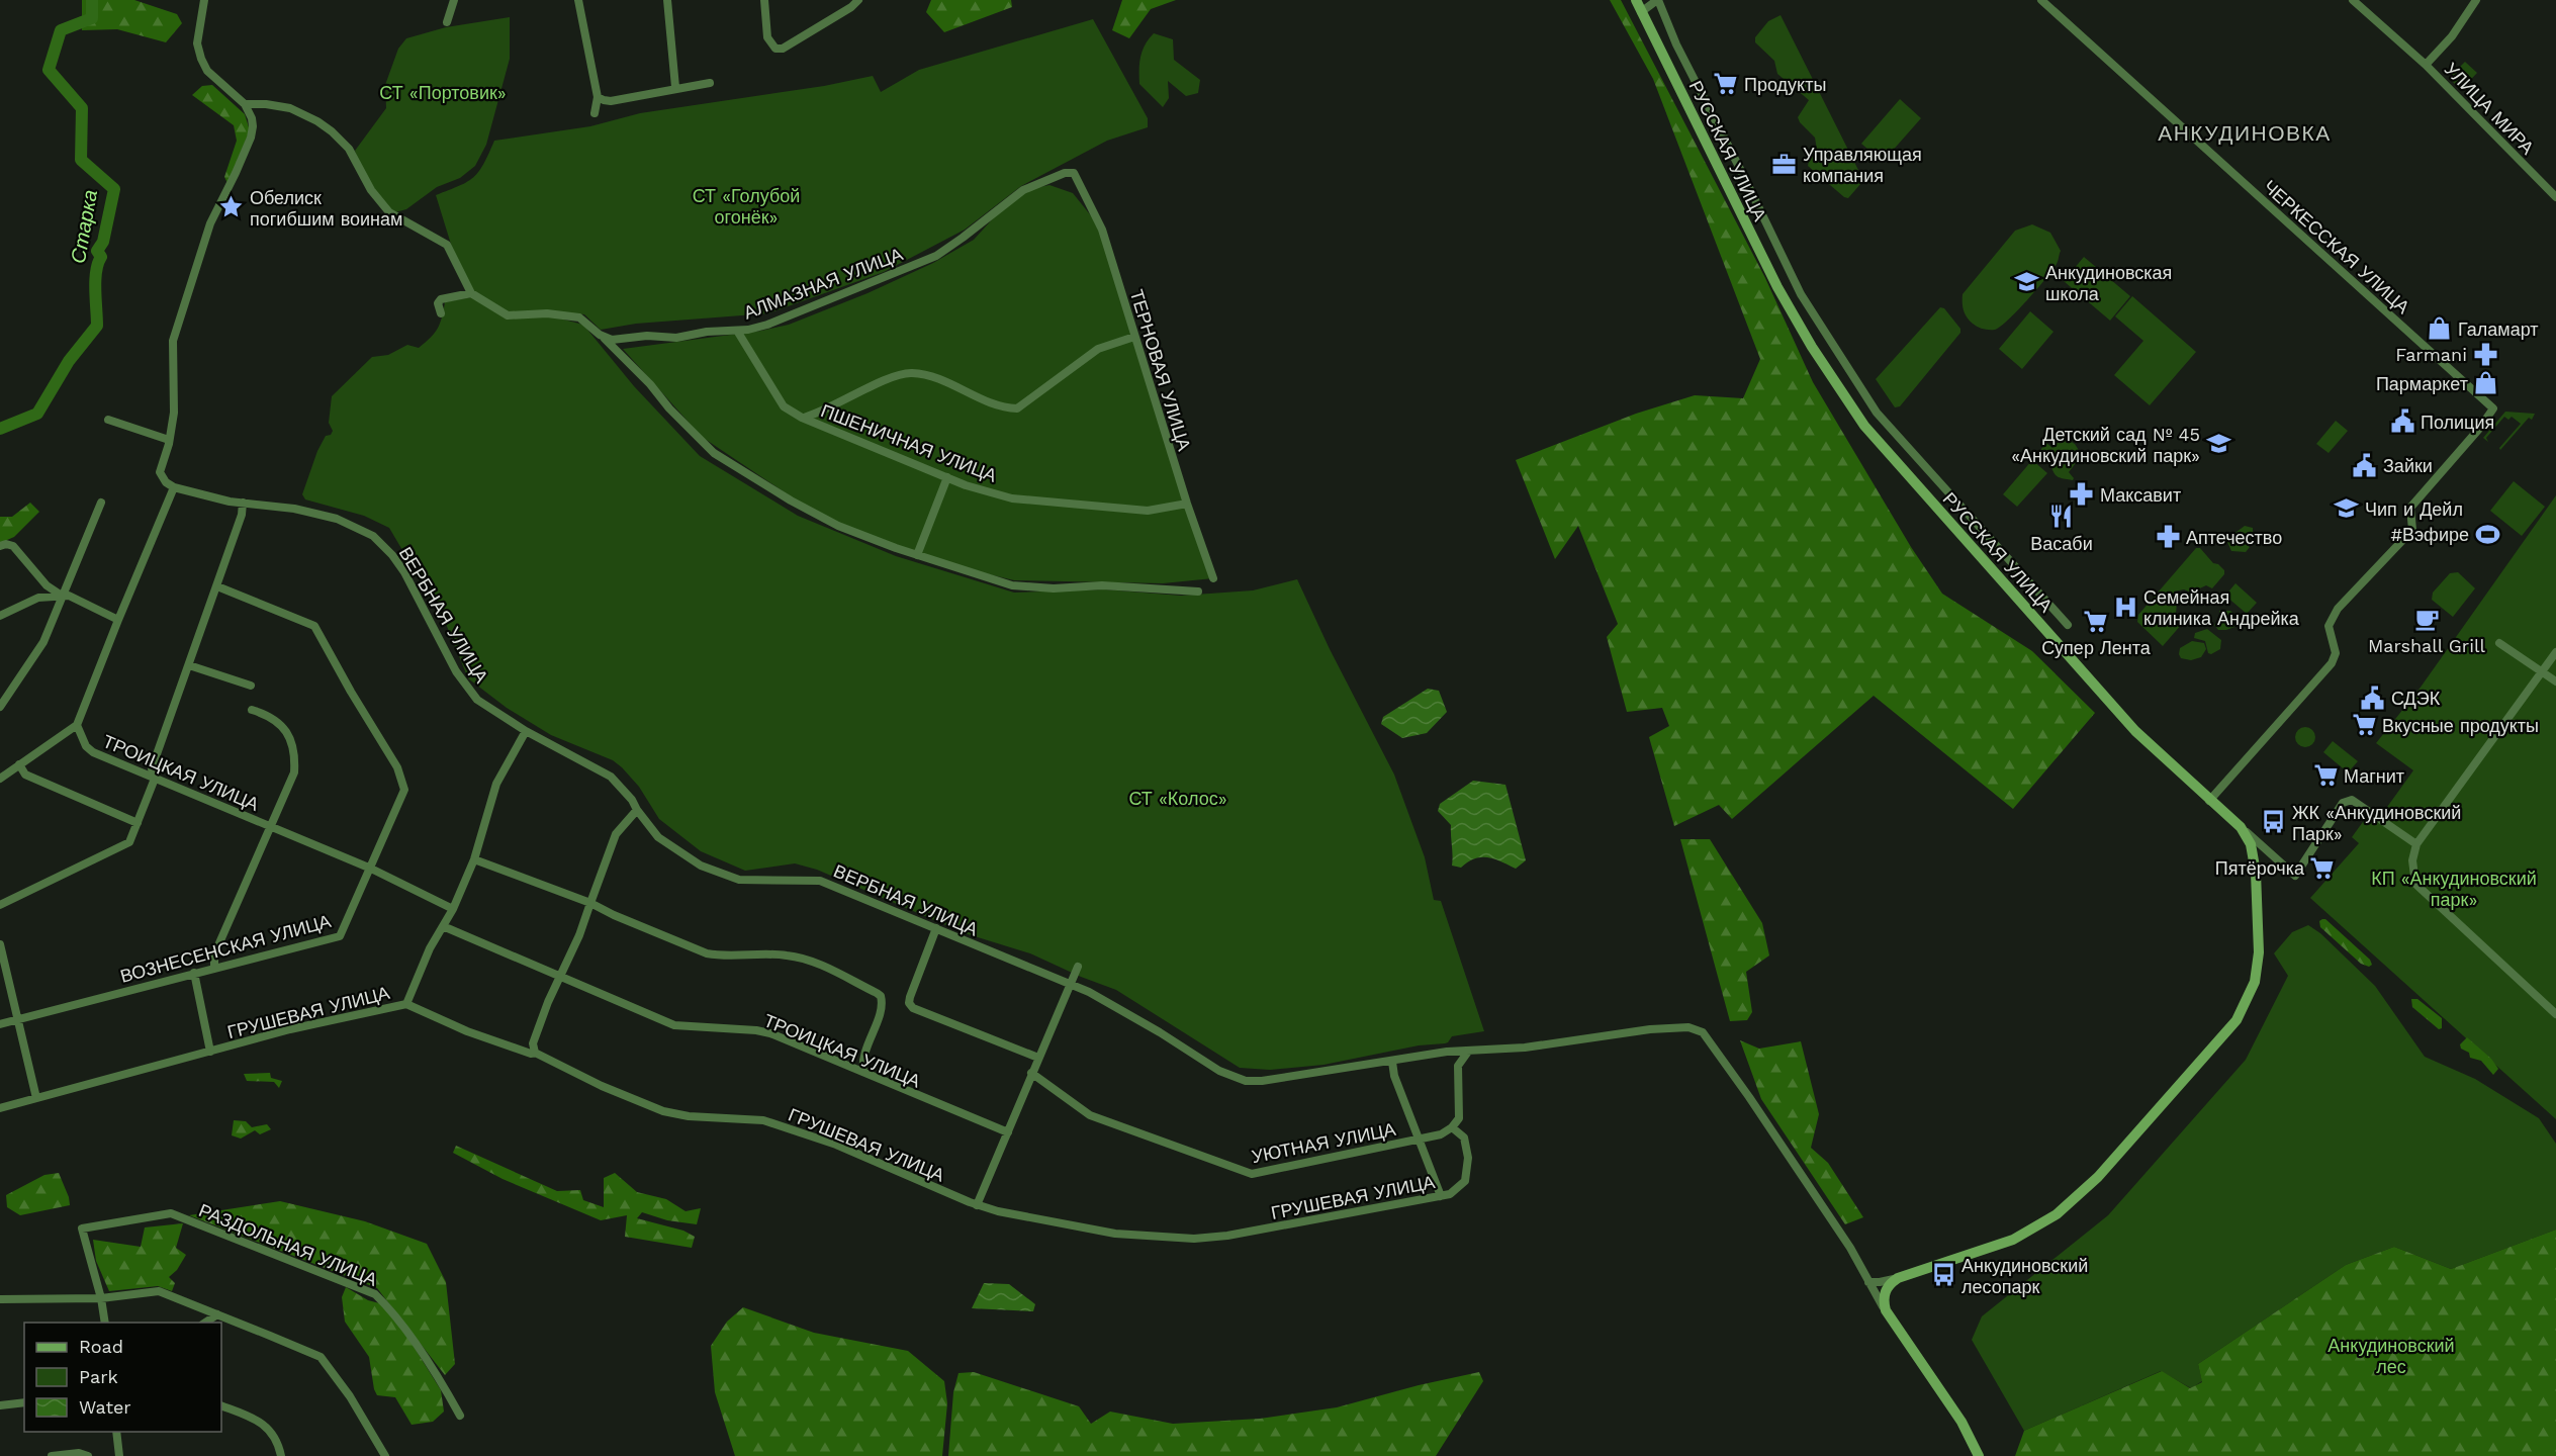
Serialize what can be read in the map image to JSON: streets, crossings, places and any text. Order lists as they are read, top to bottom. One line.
{"streets":{"street":["УЛИЦА МИРА","РУССКАЯ УЛИЦА","ЧЕРКЕССКАЯ УЛИЦА","АЛМАЗНАЯ УЛИЦА","ТЕРНОВАЯ УЛИЦА","ПШЕНИЧНАЯ УЛИЦА","ВЕРБНАЯ УЛИЦА","ТРОИЦКАЯ УЛИЦА","ВОЗНЕСЕНСКАЯ УЛИЦА","ГРУШЕВАЯ УЛИЦА","УЮТНАЯ УЛИЦА","РАЗДОЛЬНАЯ УЛИЦА"]},"crossings":[["РУССКАЯ УЛИЦА","ЧЕРКЕССКАЯ УЛИЦА"],["АЛМАЗНАЯ УЛИЦА","ТЕРНОВАЯ УЛИЦА"],["АЛМАЗНАЯ УЛИЦА","ПШЕНИЧНАЯ УЛИЦА"],["ТЕРНОВАЯ УЛИЦА","ПШЕНИЧНАЯ УЛИЦА"],["ТРОИЦКАЯ УЛИЦА","ВОЗНЕСЕНСКАЯ УЛИЦА"],["ГРУШЕВАЯ УЛИЦА","УЮТНАЯ УЛИЦА"]],"districts":["АНКУДИНОВКА"],"water":["Старка"],"parks":["СТ «Портовик»","СТ «Голубой огонёк»","СТ «Колос»","КП «Анкудиновский парк»","Анкудиновский лес"],"places":{"supermarket":["Продукты","Супер Лента","Вкусные продукты","Магнит","Пятёрочка"],"office":["Управляющая компания"],"place":["Обелиск погибшим воинам"],"school or university":["Анкудиновская школа","Детский сад № 45 «Анкудиновский парк»","Чип и Дейл"],"shop":["Галамарт","Пармаркет"],"pharmacy":["Farmani","Максавит","Аптечество"],"public building":["Полиция","Зайки","СДЭК"],"restaurant":["Васаби"],"sports":["#Вэфире"],"hospital":["Семейная клиника Андрейка"],"cafe":["Marshall Grill"],"bus stop":["ЖК «Анкудиновский Парк»","Анкудиновский лесопарк"]},"legend":["Road","Park","Water"]}
